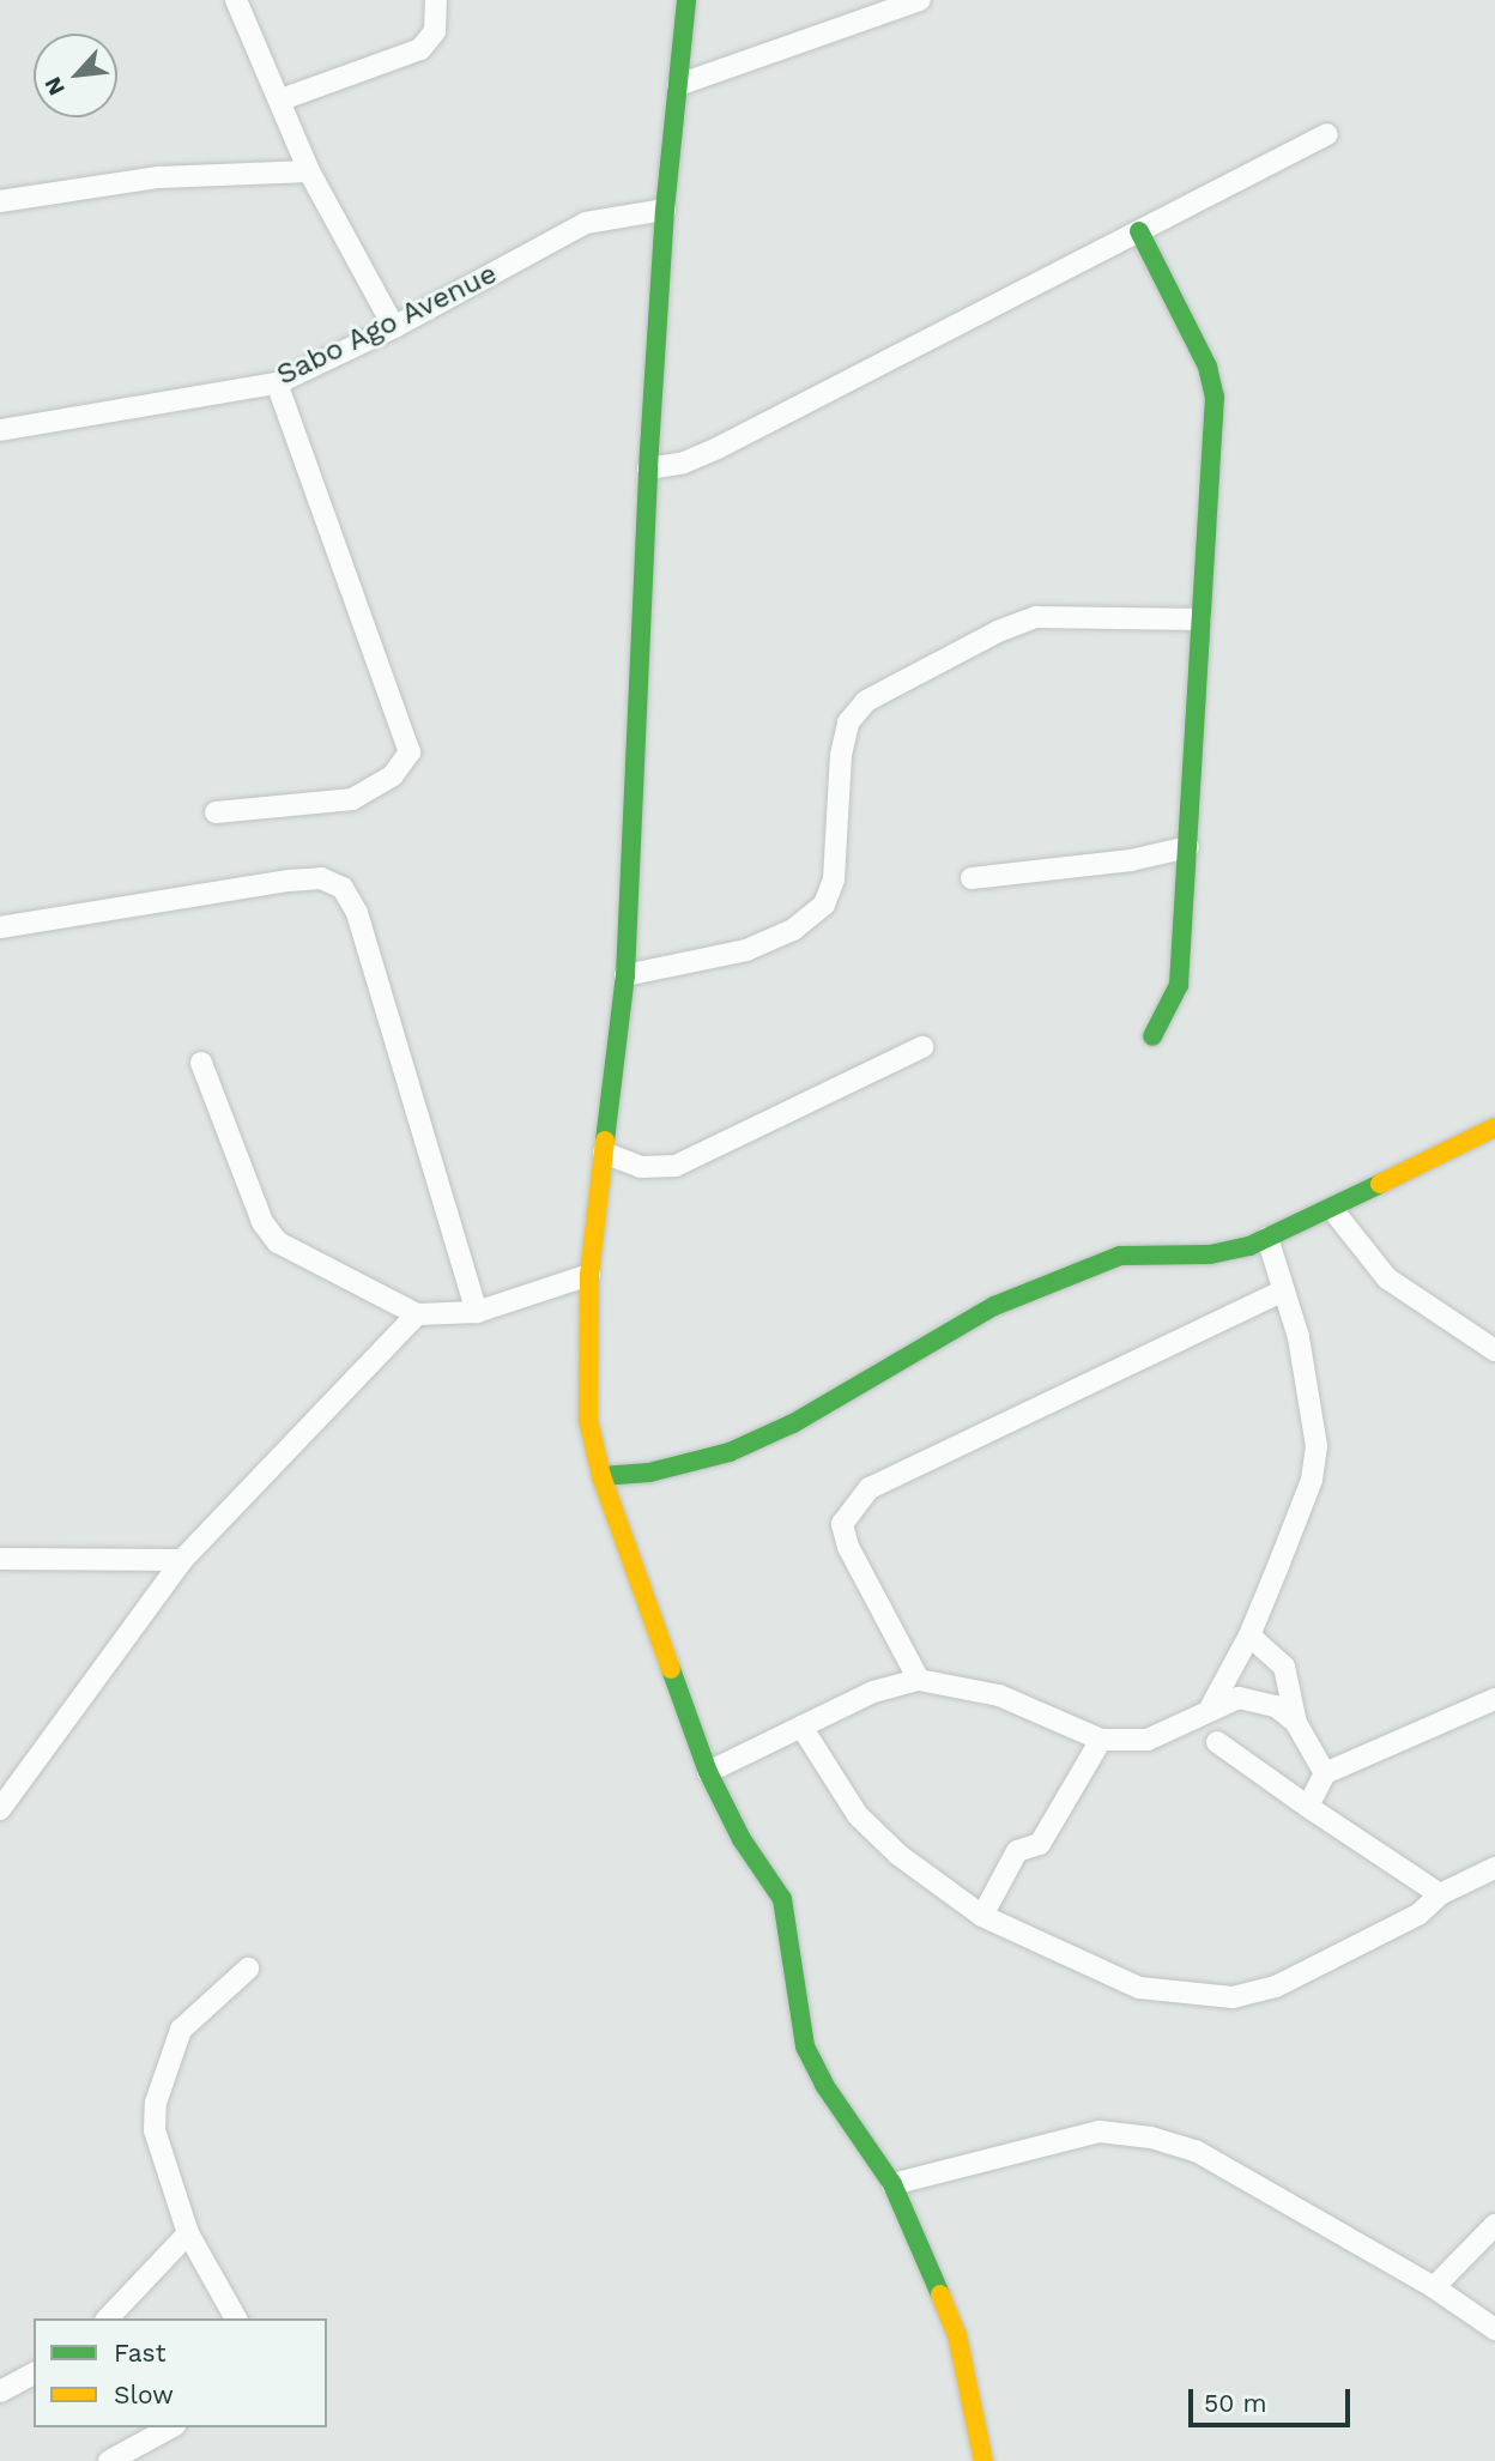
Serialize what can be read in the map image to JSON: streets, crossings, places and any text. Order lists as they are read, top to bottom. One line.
{"streets":{"street":["Sabo Ago Avenue"]},"legend":["Fast","Slow"],"scale_bar":"50 m","north":"bottom left"}
